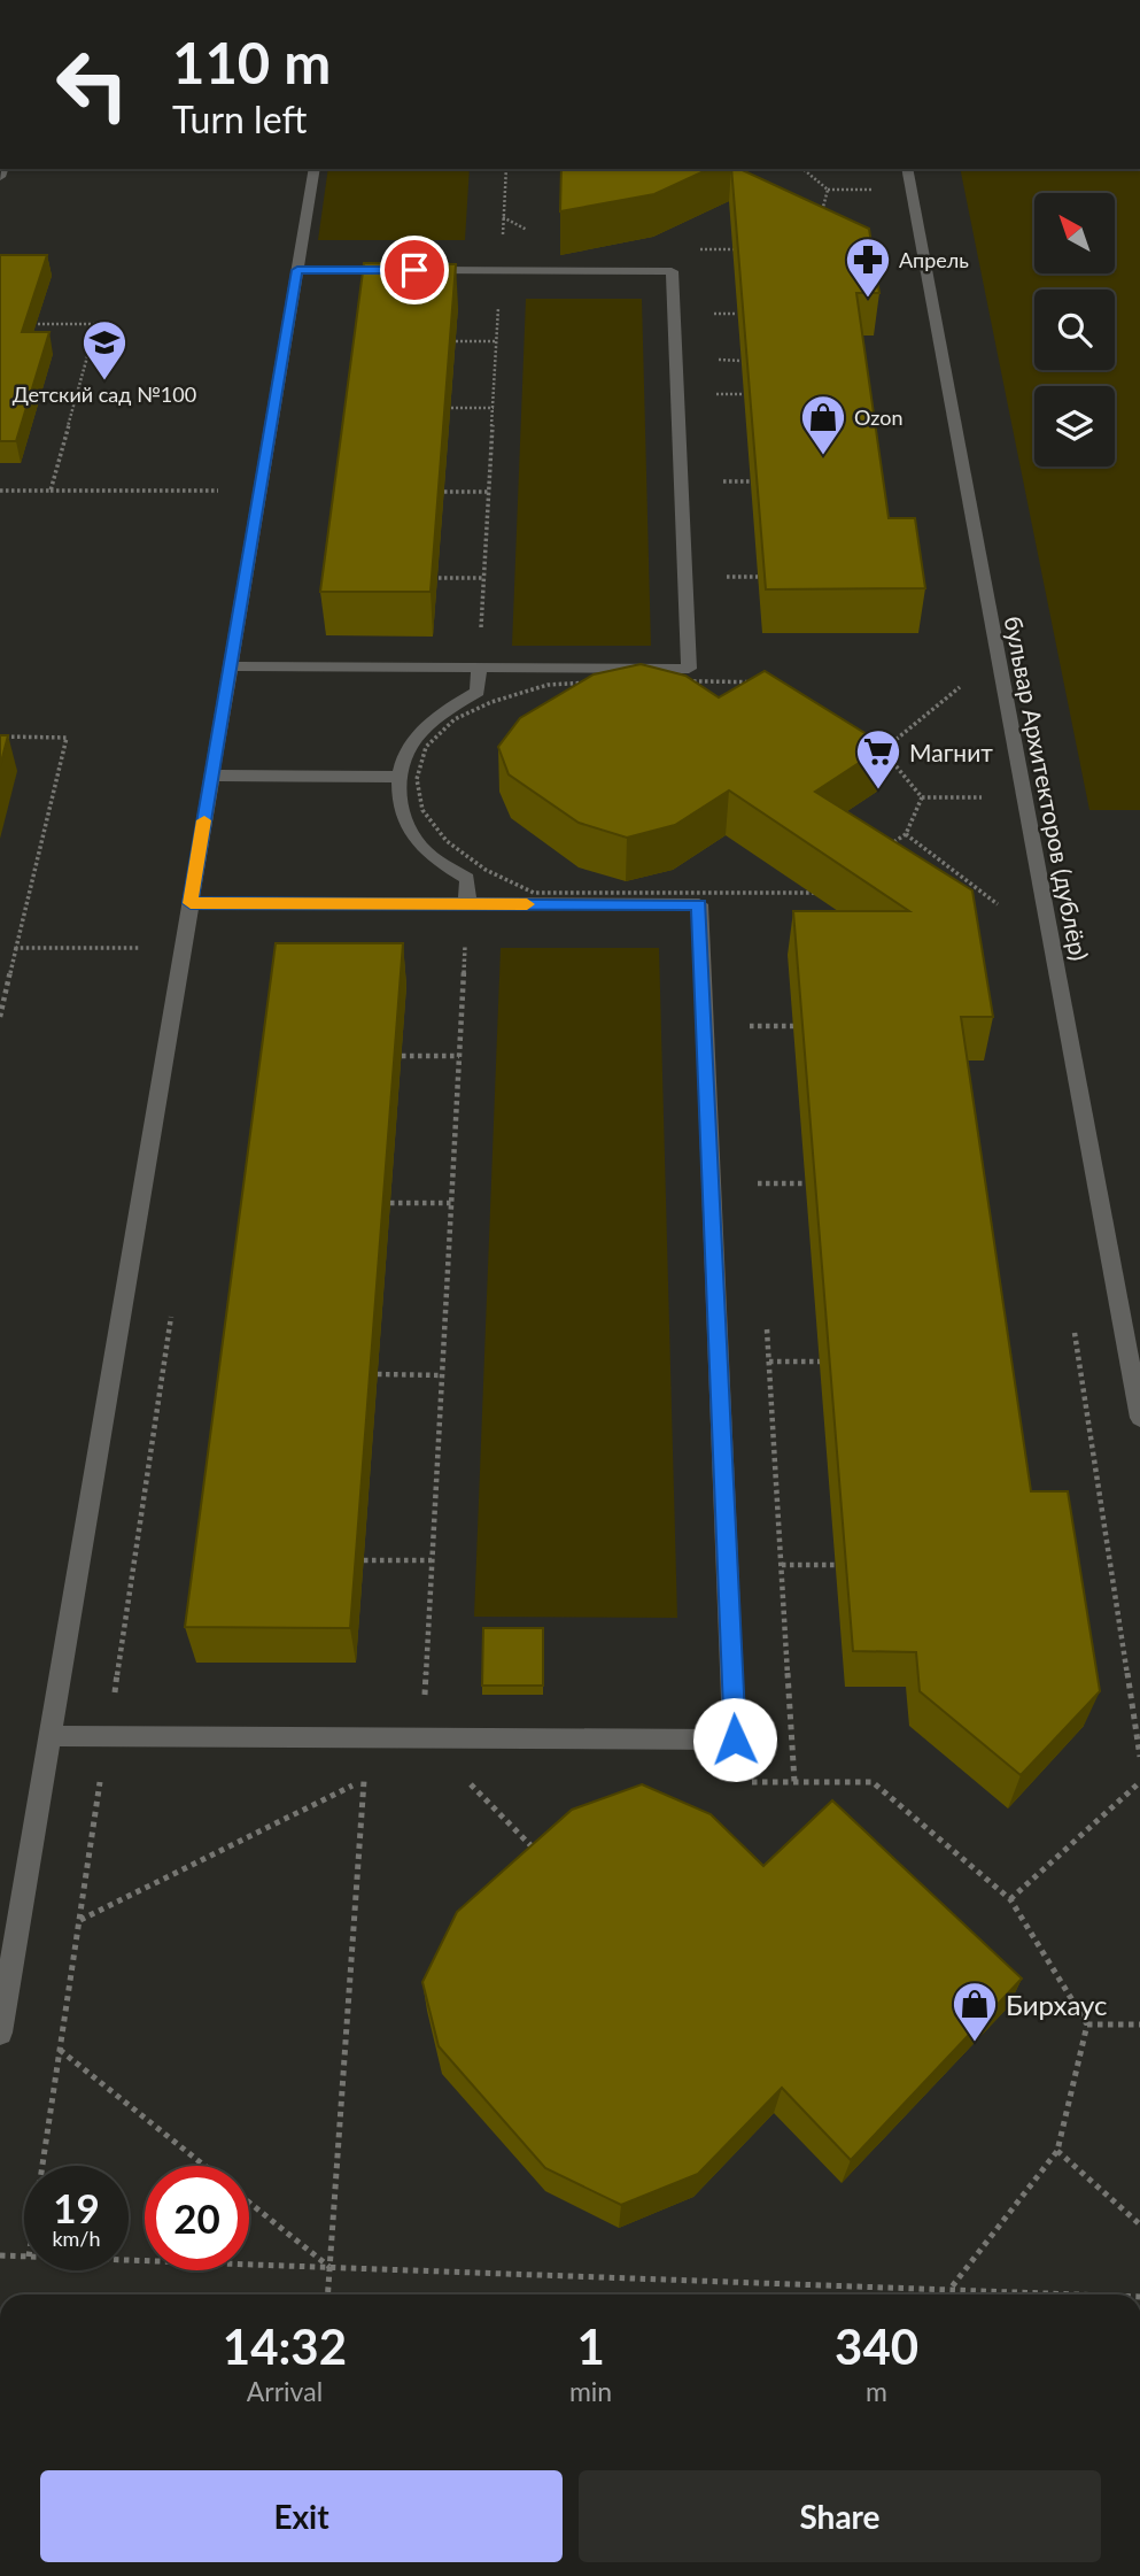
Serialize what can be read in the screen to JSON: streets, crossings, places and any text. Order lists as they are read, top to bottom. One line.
{"streets":{"street":["бульвар Архитекторов (дублёр)"]},"places":{"pharmacy":["Апрель"],"school or university":["Детский сад №100"],"shop":["Ozon","Бирхаус"],"supermarket":["Магнит"]},"north":"top left","page":{"turn":["110 m","Turn left"],"speed":"19 km/h","limit":"20","eta":["14:32","Arrival","1","min","340","m"],"buttons":["Exit","Share"]}}
